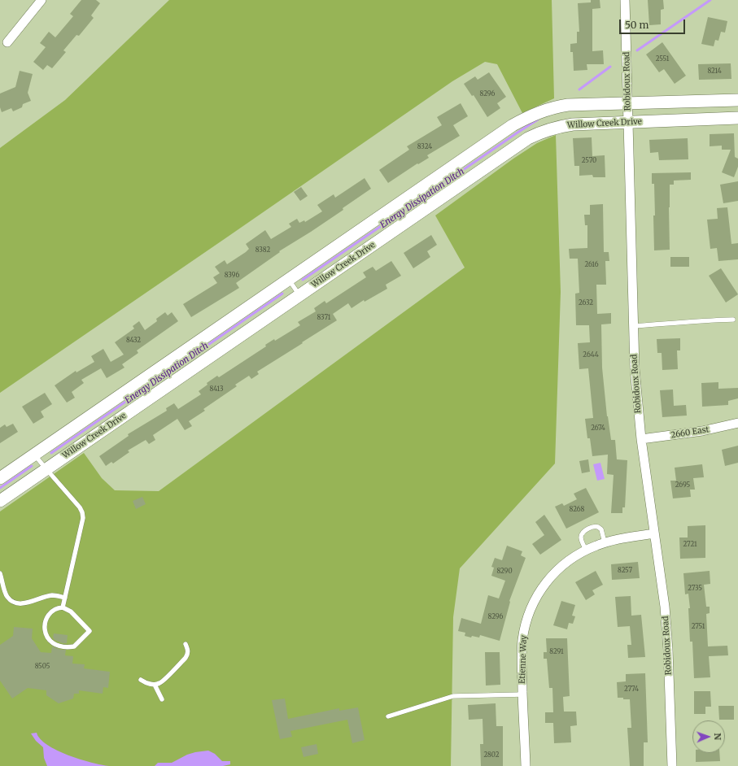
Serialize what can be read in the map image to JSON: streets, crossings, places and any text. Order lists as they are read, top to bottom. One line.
{"streets":{"street":["Robidoux Road","Willow Creek Drive","2660 East","Etienne Way"]},"crossings":[["Robidoux Road","Willow Creek Drive"],["Robidoux Road","2660 East"],["Robidoux Road","Etienne Way"]],"water":["Energy Dissipation Ditch"],"house_numbers":["2551","8214","8296","8324","2570","8382","2616","8396","2632","8371","8432","2644","8413","2674","2695","8268","2721","8257","8290","2735","8296","2751","8291","8505","2774","2802"],"scale_bar":"50 m","north":"right"}
